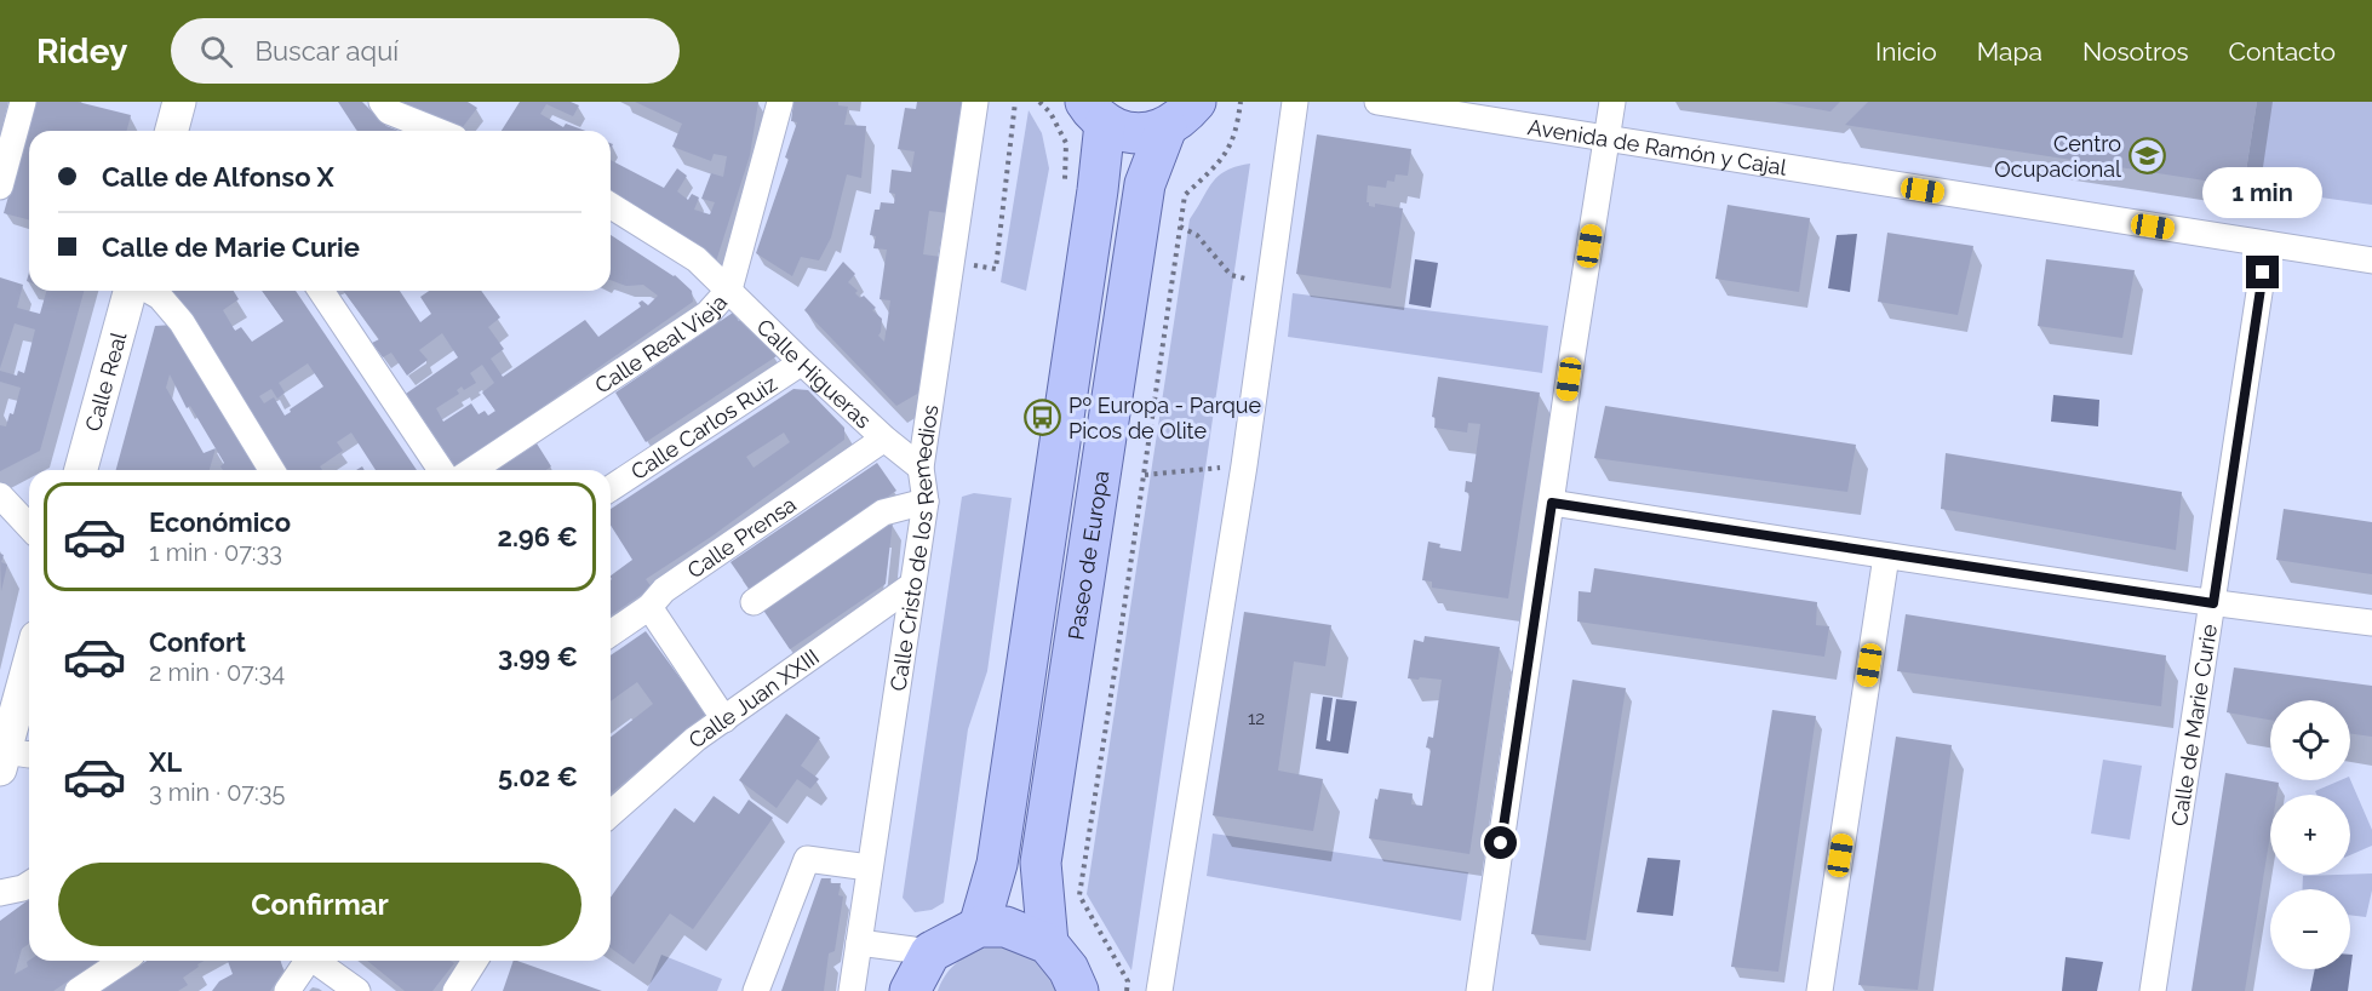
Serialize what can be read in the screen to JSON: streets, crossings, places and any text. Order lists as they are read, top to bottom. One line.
{"streets":{"main road":["Paseo de Europa"],"street":["Avenida de Ramón y Cajal","Calle Real Vieja","Calle Higueras","Calle Real","Calle Carlos Ruiz","Calle Prensa","Calle Cristo de los Remedios","Calle Juan XXIII","Calle de Marie Curie"]},"crossings":[["Avenida de Ramón y Cajal","Calle de Marie Curie"],["Calle Real Vieja","Calle Higueras"],["Calle Higueras","Calle Carlos Ruiz"],["Calle Higueras","Calle Prensa"],["Calle Higueras","Calle Cristo de los Remedios"],["Calle Cristo de los Remedios","Calle Juan XXIII"]],"places":{"school or university":["Centro Ocupacional"],"bus stop":["Pº Europa - Parque Picos de Olite"]},"house_numbers":["12"],"page":{"header":"Ridey","search":"Buscar aquí","nav":["Inicio","Mapa","Nosotros","Contacto"],"banner":["Calle de Alfonso X","Calle de Marie Curie"],"bubble":"1 min","list":[{"name":"Económico","note":"1 min · 07:33","value":"2.96 €"},{"name":"Confort","note":"2 min · 07:34","value":"3.99 €"},{"name":"XL","note":"3 min · 07:35","value":"5.02 €"}],"map_buttons":["+","−"],"buttons":"Confirmar"}}
